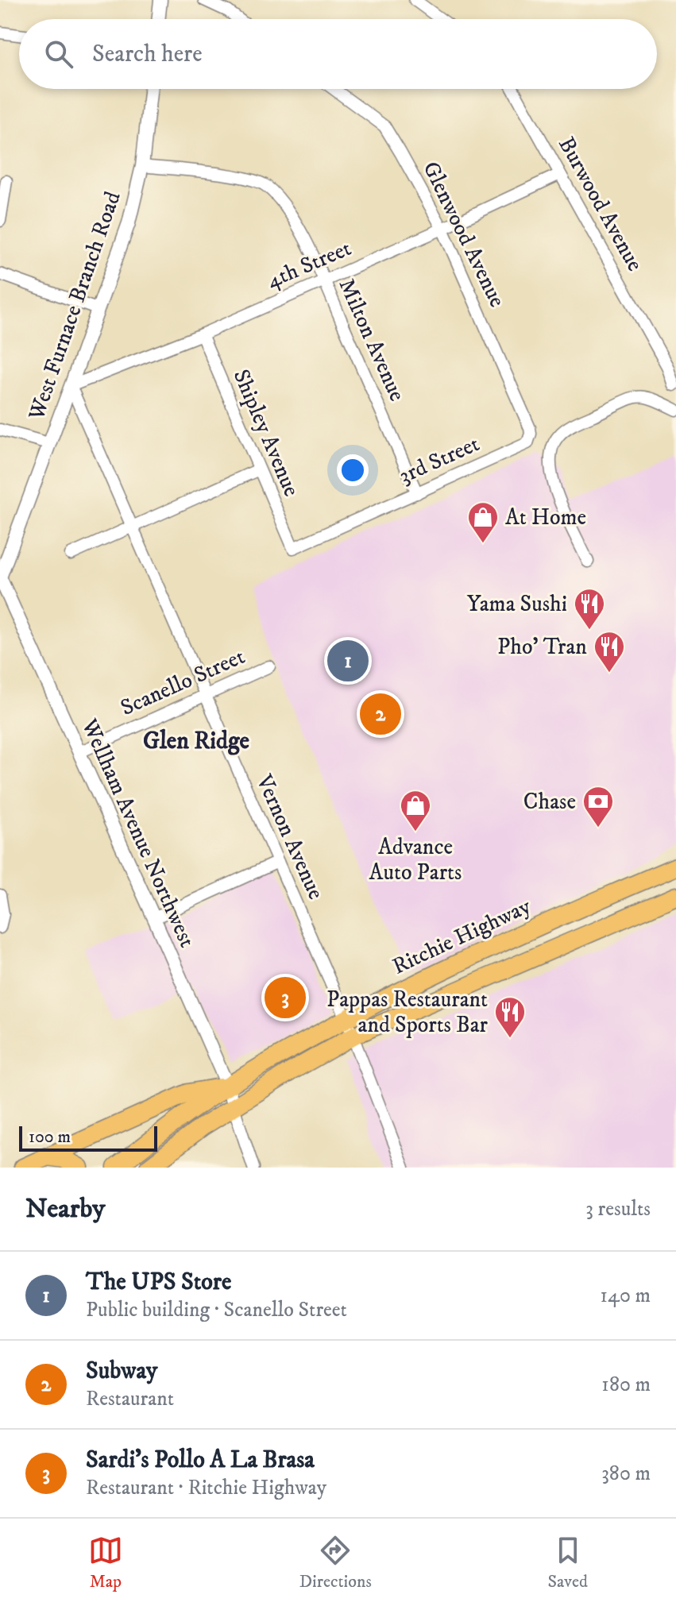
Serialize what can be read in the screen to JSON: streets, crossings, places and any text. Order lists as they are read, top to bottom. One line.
{"streets":{"main road":["Ritchie Highway"],"street":["Burwood Avenue","Glenwood Avenue","4th Street","West Furnace Branch Road","Milton Avenue","Shipley Avenue","3rd Street","Scanello Street","Wellham Avenue Northwest","Vernon Avenue"]},"crossings":[["Burwood Avenue","4th Street"],["Glenwood Avenue","4th Street"],["Glenwood Avenue","3rd Street"],["4th Street","West Furnace Branch Road"],["4th Street","Milton Avenue"],["4th Street","Shipley Avenue"],["4th Street","Vernon Avenue"],["West Furnace Branch Road","Milton Avenue"],["West Furnace Branch Road","Wellham Avenue Northwest"],["West Furnace Branch Road","Vernon Avenue"],["Milton Avenue","3rd Street"],["Shipley Avenue","3rd Street"],["Scanello Street","Wellham Avenue Northwest"],["Scanello Street","Vernon Avenue"],["Wellham Avenue Northwest","Ritchie Highway"],["Vernon Avenue","Ritchie Highway"]],"districts":["Glen Ridge"],"places":{"shop":["At Home","Advance Auto Parts"],"restaurant":["Yama Sushi","Pho' Tran","Pappas Restaurant and Sports Bar"],"bank":["Chase"]},"scale_bar":"100 m","page":{"search":"Search here","pins":["1","2","3"],"scale":"100 m","heading":["Nearby","3 results"],"list":[{"mark":"1","name":"The UPS Store","note":"Public building · Scanello Street","value":"140 m"},{"mark":"2","name":"Subway","note":"Restaurant","value":"180 m"},{"mark":"3","name":"Sardi's Pollo A La Brasa","note":"Restaurant · Ritchie Highway","value":"380 m"}],"nav":["Map","Directions","Saved"]}}
